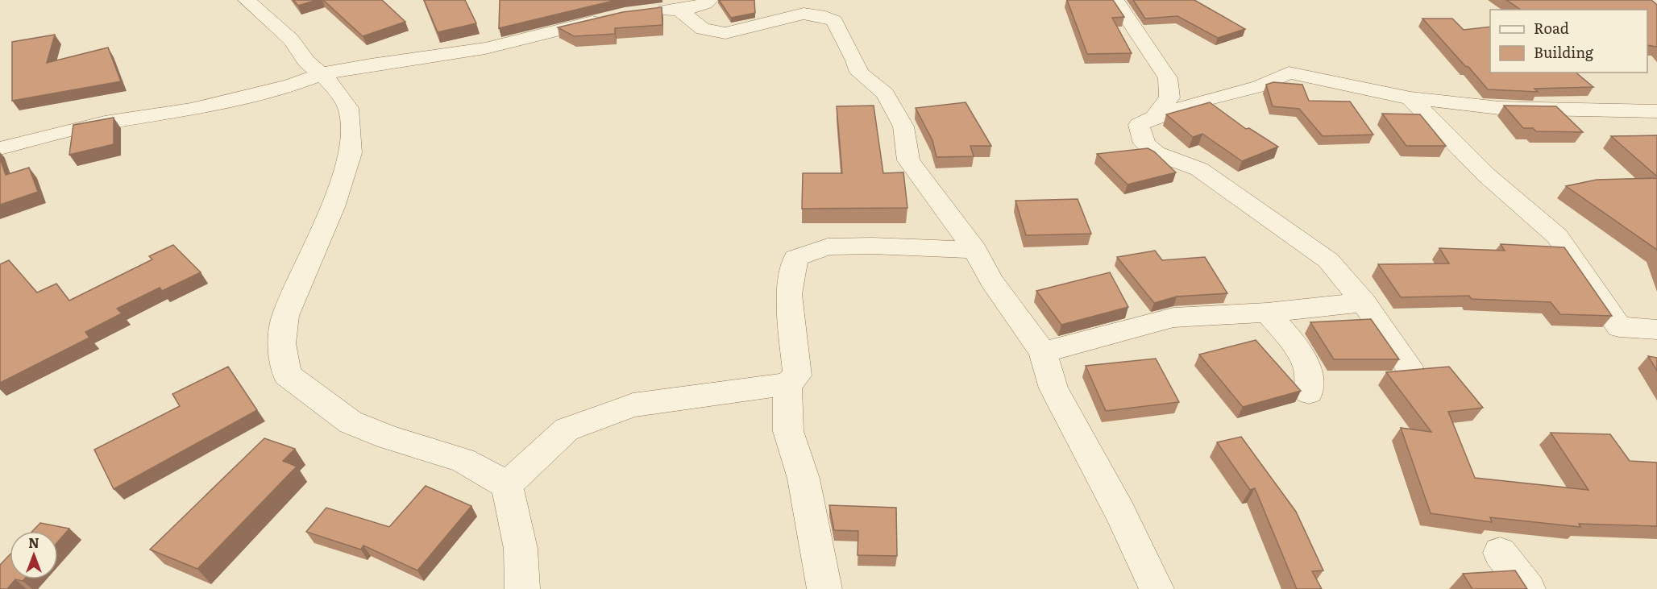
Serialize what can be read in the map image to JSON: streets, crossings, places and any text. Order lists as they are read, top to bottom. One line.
{"legend":["Road","Building"],"north":"top"}
